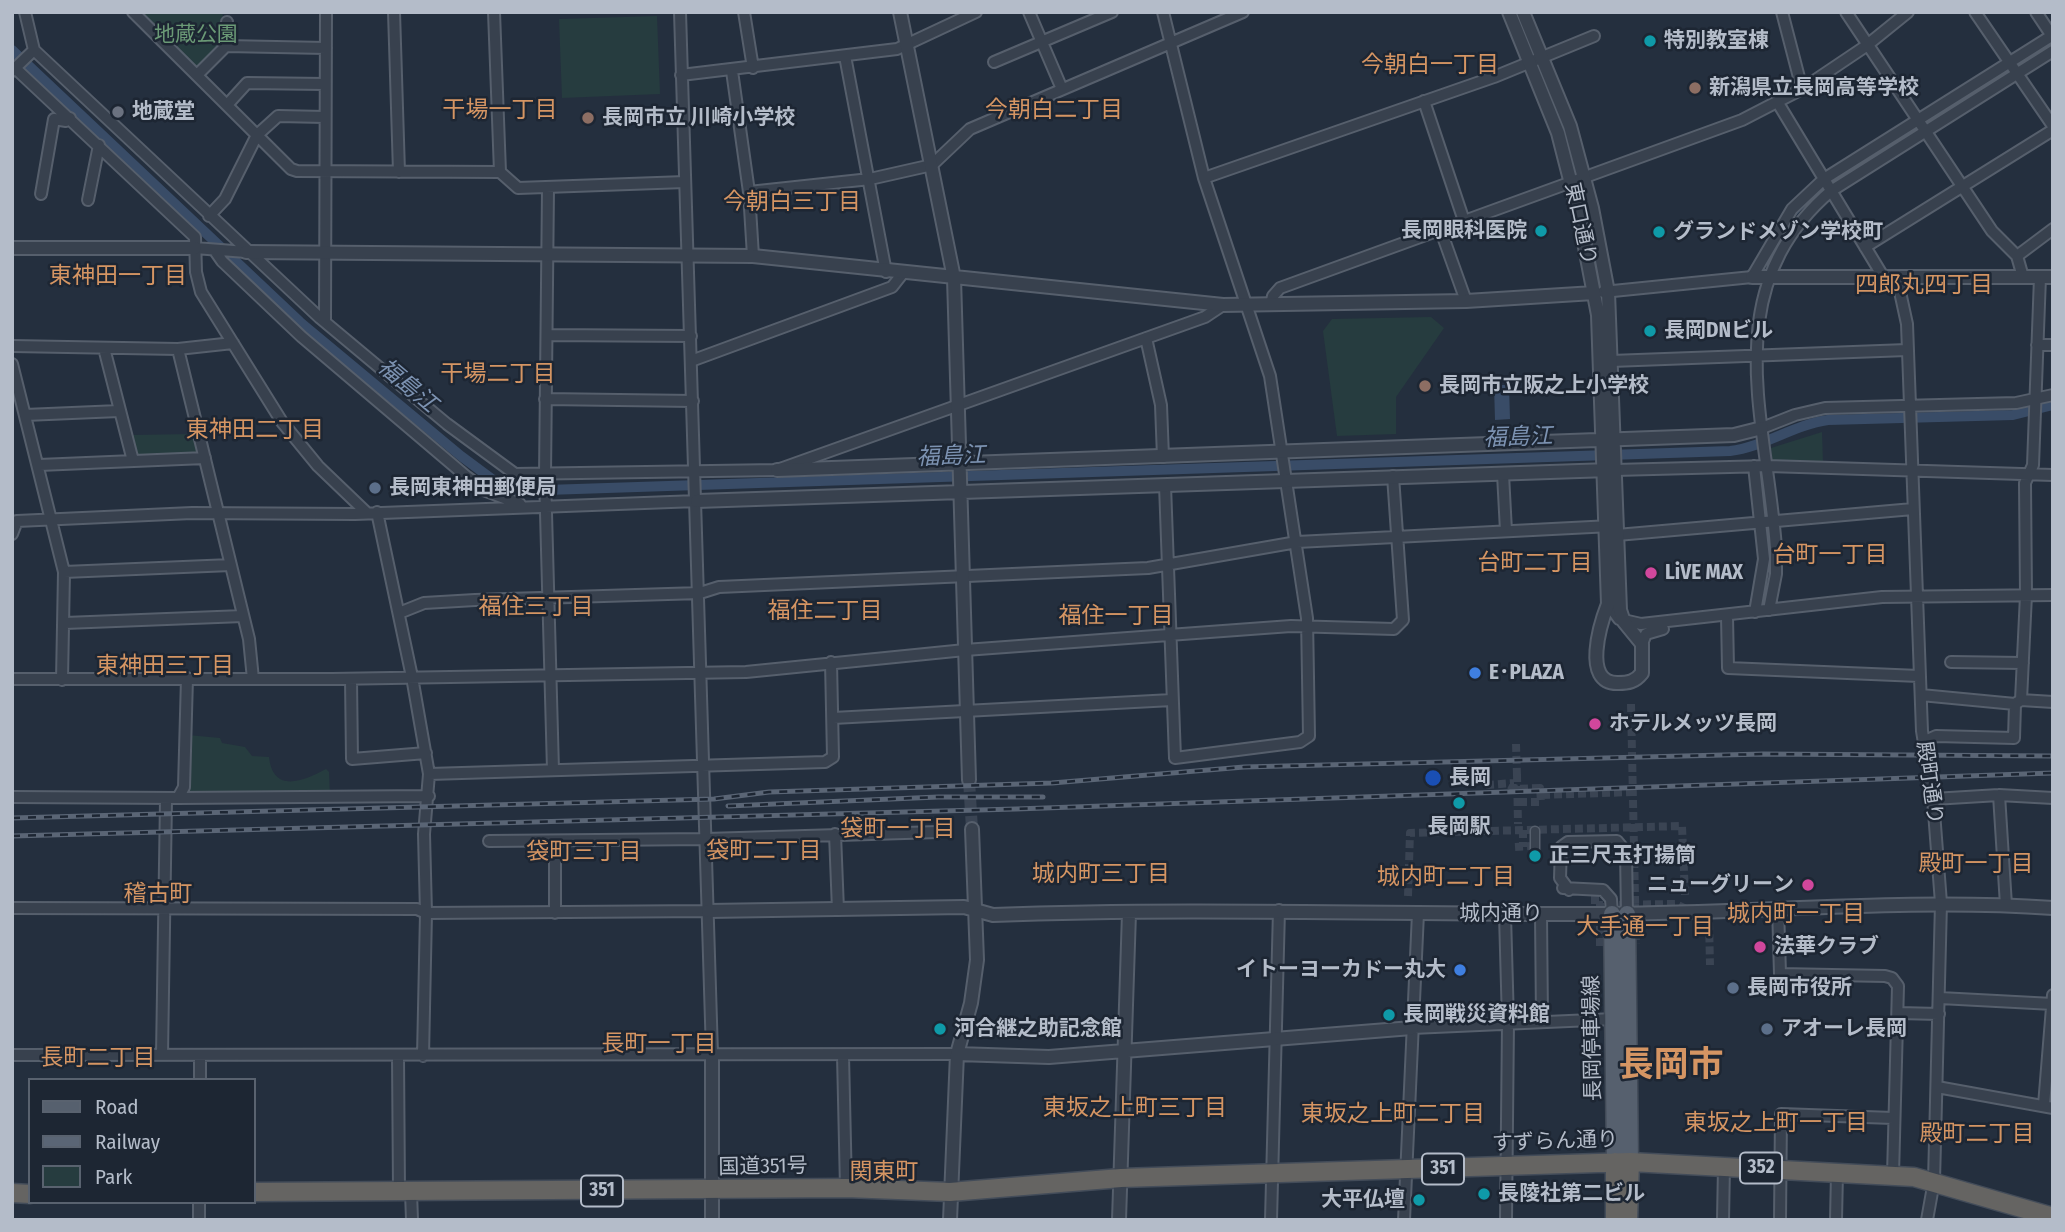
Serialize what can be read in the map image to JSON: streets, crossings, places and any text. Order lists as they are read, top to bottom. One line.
{"streets":{"highway":["すずらん通り","国道351号","352","351"],"main road":["長岡停車場線"],"street":["東口通り","殿町通り","城内通り"]},"crossings":[["殿町通り","城内通り"],["殿町通り","352"],["城内通り","長岡停車場線"],["長岡停車場線","すずらん通り"],["長岡停車場線","352"],["すずらん通り","国道351号"],["すずらん通り","352"]],"districts":["今朝白一丁目","干場一丁目","今朝白二丁目","今朝白三丁目","東神田一丁目","四郎丸四丁目","干場二丁目","東神田二丁目","台町一丁目","台町二丁目","福住三丁目","福住二丁目","福住一丁目","東神田三丁目","袋町一丁目","袋町二丁目","袋町三丁目","殿町一丁目","城内町三丁目","城内町二丁目","稽古町","城内町一丁目","大手通一丁目","長町一丁目","長町二丁目","長岡市","東坂之上町三丁目","東坂之上町二丁目","東坂之上町一丁目","殿町二丁目","関東町"],"water":["福島江"],"parks":["地蔵公園"],"places":["特別教室棟","新潟県立長岡高等学校","地蔵堂","長岡市立 川崎小学校","長岡眼科医院","グランドメゾン学校町","長岡DNビル","長岡市立阪之上小学校","長岡東神田郵便局","LiVE MAX","E･PLAZA","ホテルメッツ長岡","長岡","長岡駅","正三尺玉打揚筒","ニューグリーン","法華クラブ","イトーヨーカドー丸大","長岡市役所","長岡戦災資料館","河合継之助記念館","アオーレ長岡","長陵社第二ビル","大平仏壇"],"legend":["Road","Railway","Park"]}
